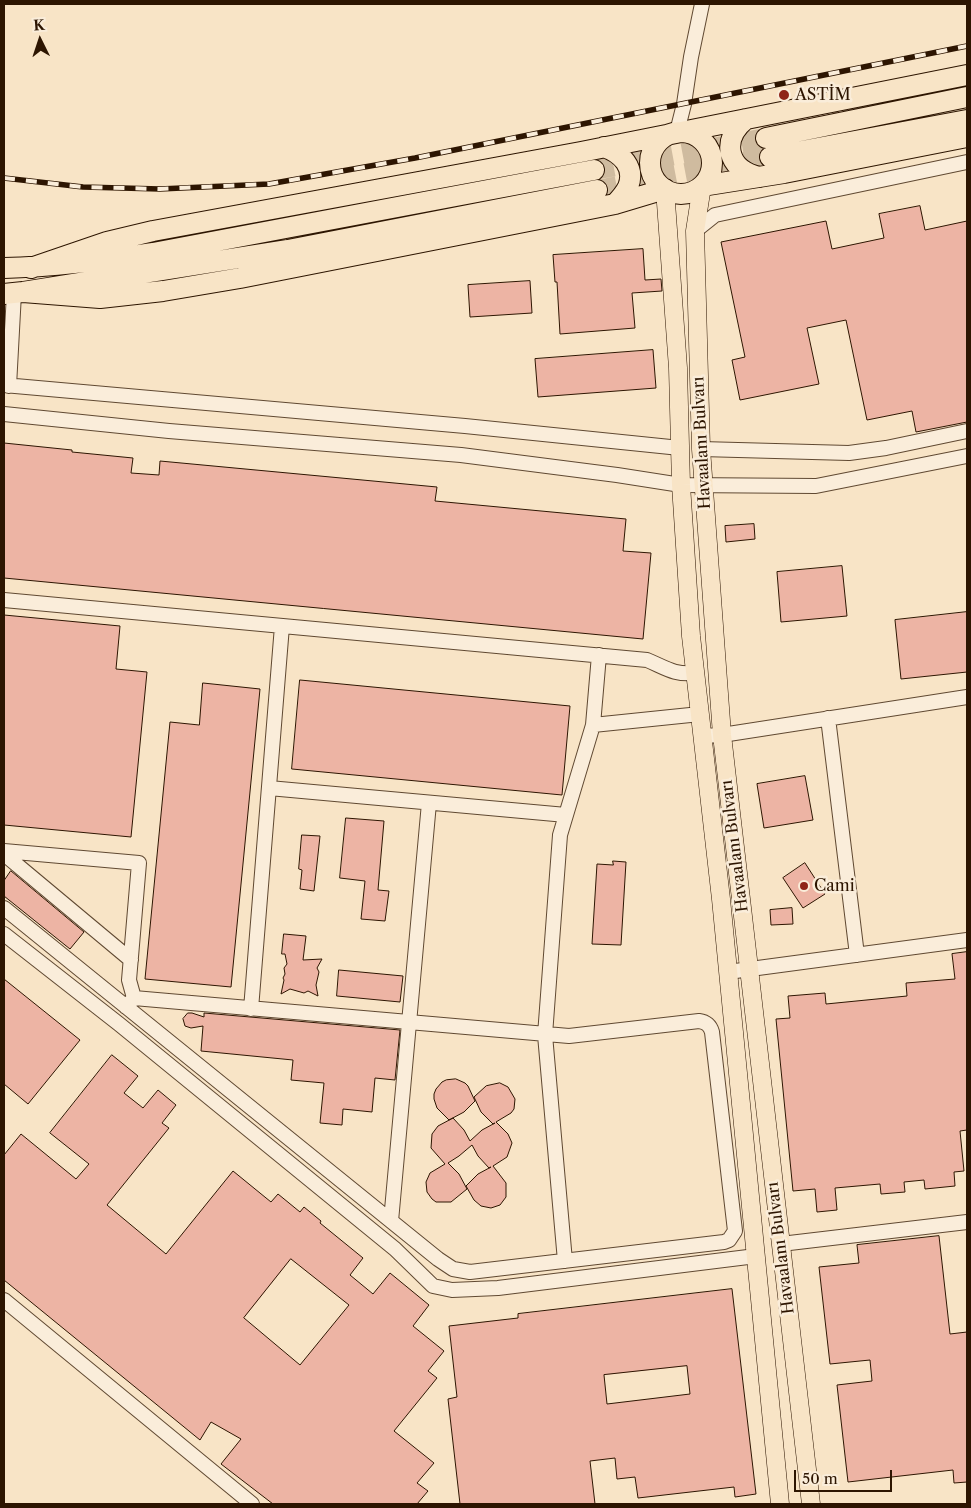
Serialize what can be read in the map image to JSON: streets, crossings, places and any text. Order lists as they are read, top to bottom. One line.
{"streets":{"main road":["Havaalanı Bulvarı"]},"places":["ASTİM","Cami"],"scale_bar":"50 m","north":"top"}
